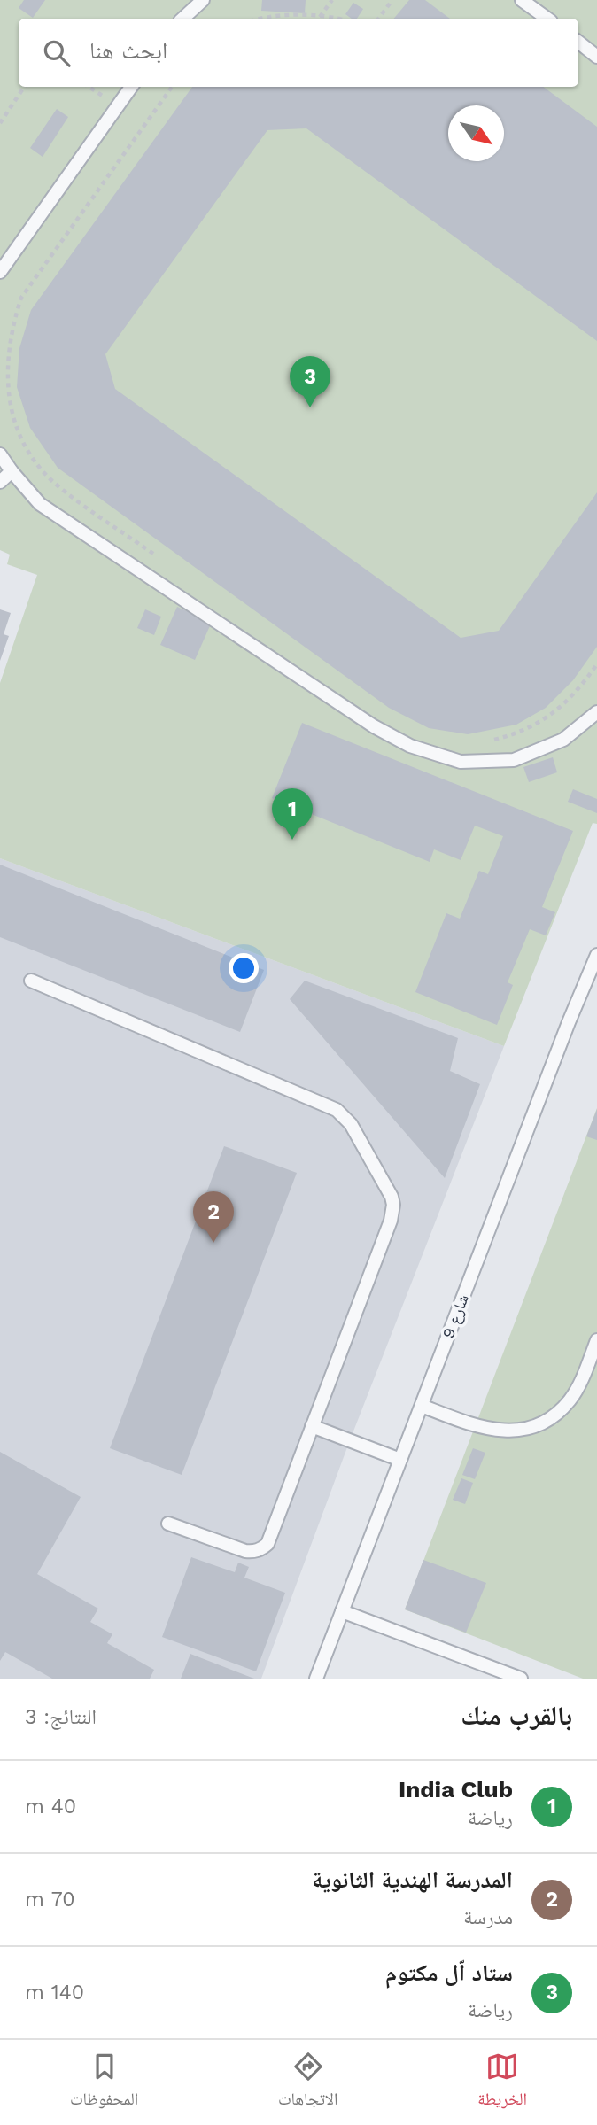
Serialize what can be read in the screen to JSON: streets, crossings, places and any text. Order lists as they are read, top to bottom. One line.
{"streets":{"lane":["شارع 9"]},"north":"bottom right","page":{"search":"ابحث هنا","pins":["3","1","2"],"heading":["بالقرب منك","النتائج: 3"],"list":[{"mark":"1","name":"India Club","note":"رياضة","value":"40 m"},{"mark":"2","name":"المدرسة الهندية الثانوية","note":"مدرسة","value":"70 m"},{"mark":"3","name":"ستاد اّل مكتوم","note":"رياضة","value":"140 m"}],"nav":["الخريطة","الاتجاهات","المحفوظات"]}}
